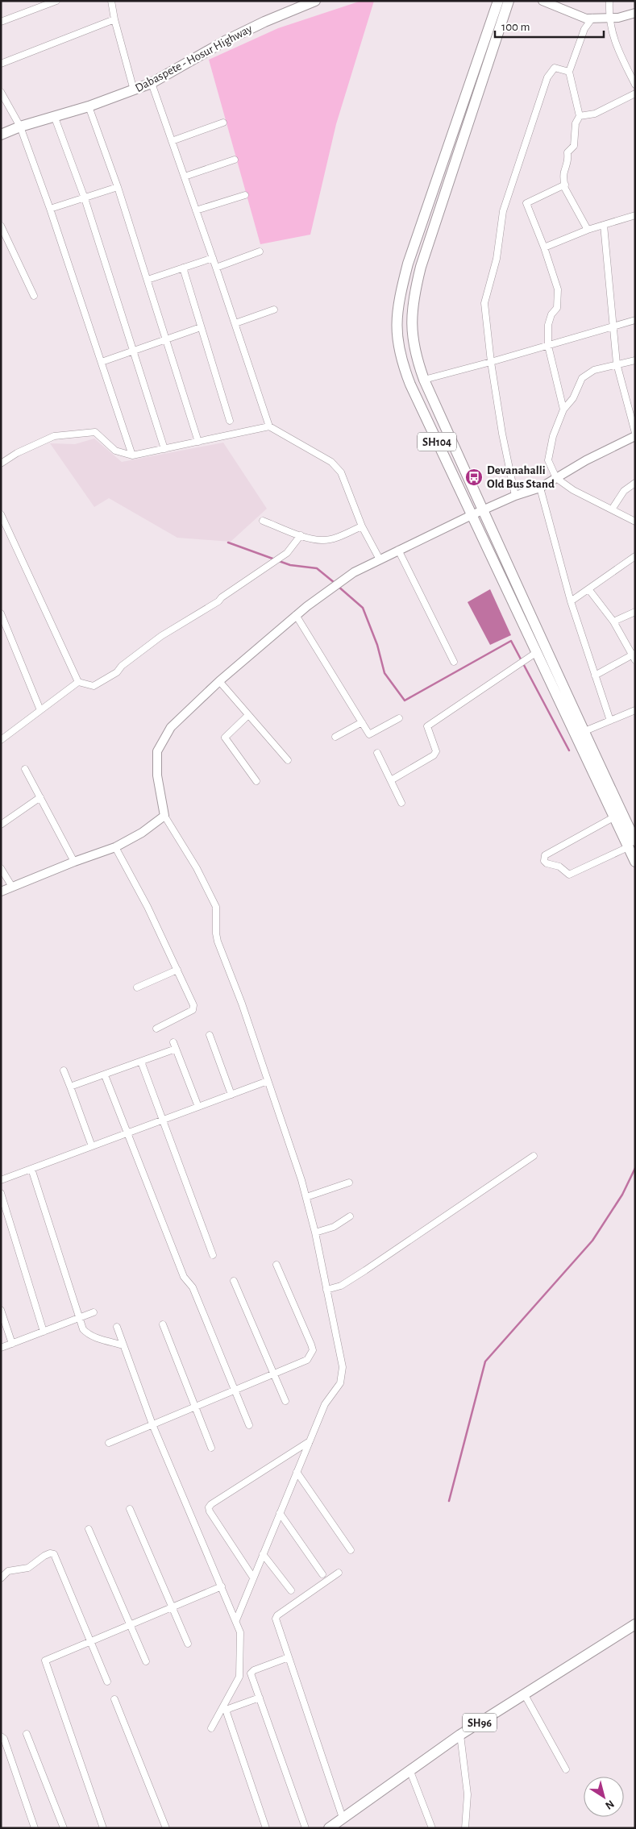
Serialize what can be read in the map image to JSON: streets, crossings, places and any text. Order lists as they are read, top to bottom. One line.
{"streets":{"main road":["Dabaspete - Hosur Highway","SH104","SH96"]},"places":{"bus stop":["Devanahalli Old Bus Stand"]},"scale_bar":"100 m","north":"bottom right"}
